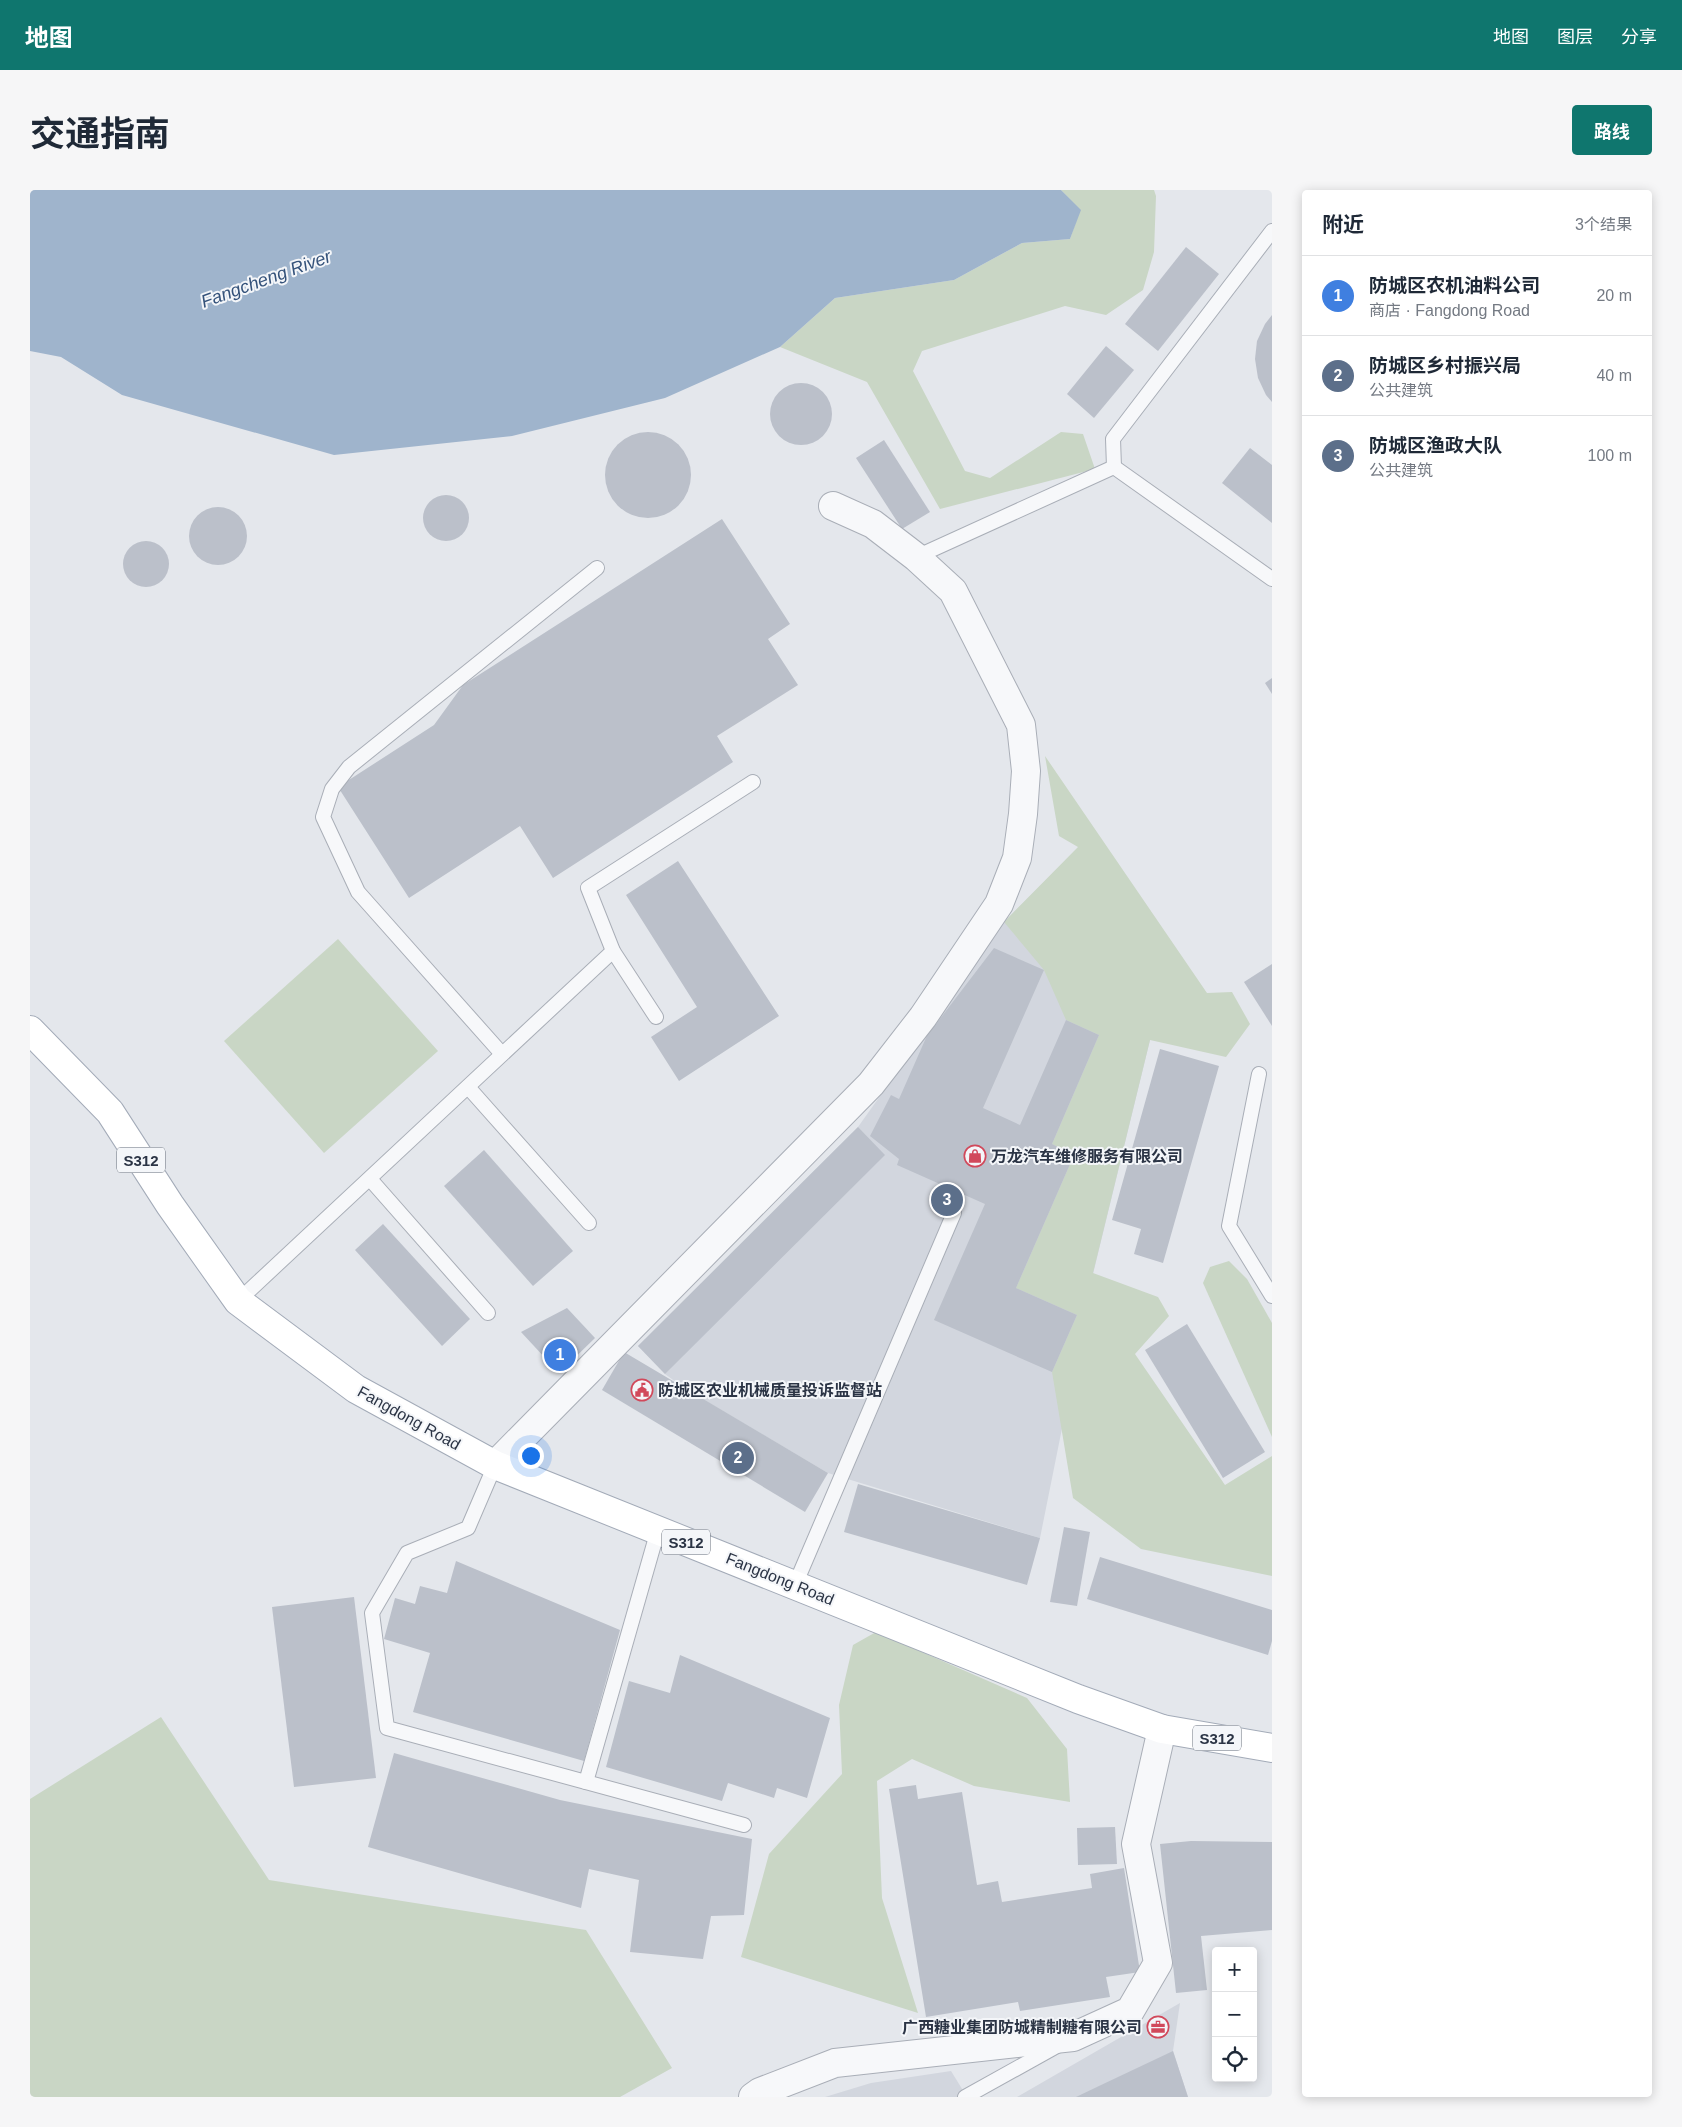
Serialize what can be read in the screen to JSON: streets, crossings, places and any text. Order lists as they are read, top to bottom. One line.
{"streets":{"main road":["S312","Fangdong Road"]},"crossings":[["S312","Fangdong Road"]],"water":["Fangcheng River"],"places":{"shop":["万龙汽车维修服务有限公司"],"public building":["防城区农业机械质量投诉监督站"],"office":["广西糖业集团防城精制糖有限公司"]},"page":{"header":"地图","nav":["地图","图层","分享"],"title":"交通指南","buttons":"路线","heading":["附近","3个结果"],"list":[{"mark":"1","name":"防城区农机油料公司","note":"商店 · Fangdong Road","value":"20 m"},{"mark":"2","name":"防城区乡村振兴局","note":"公共建筑","value":"40 m"},{"mark":"3","name":"防城区渔政大队","note":"公共建筑","value":"100 m"}],"pins":["3","1","2"],"map_buttons":["+","−"]}}
